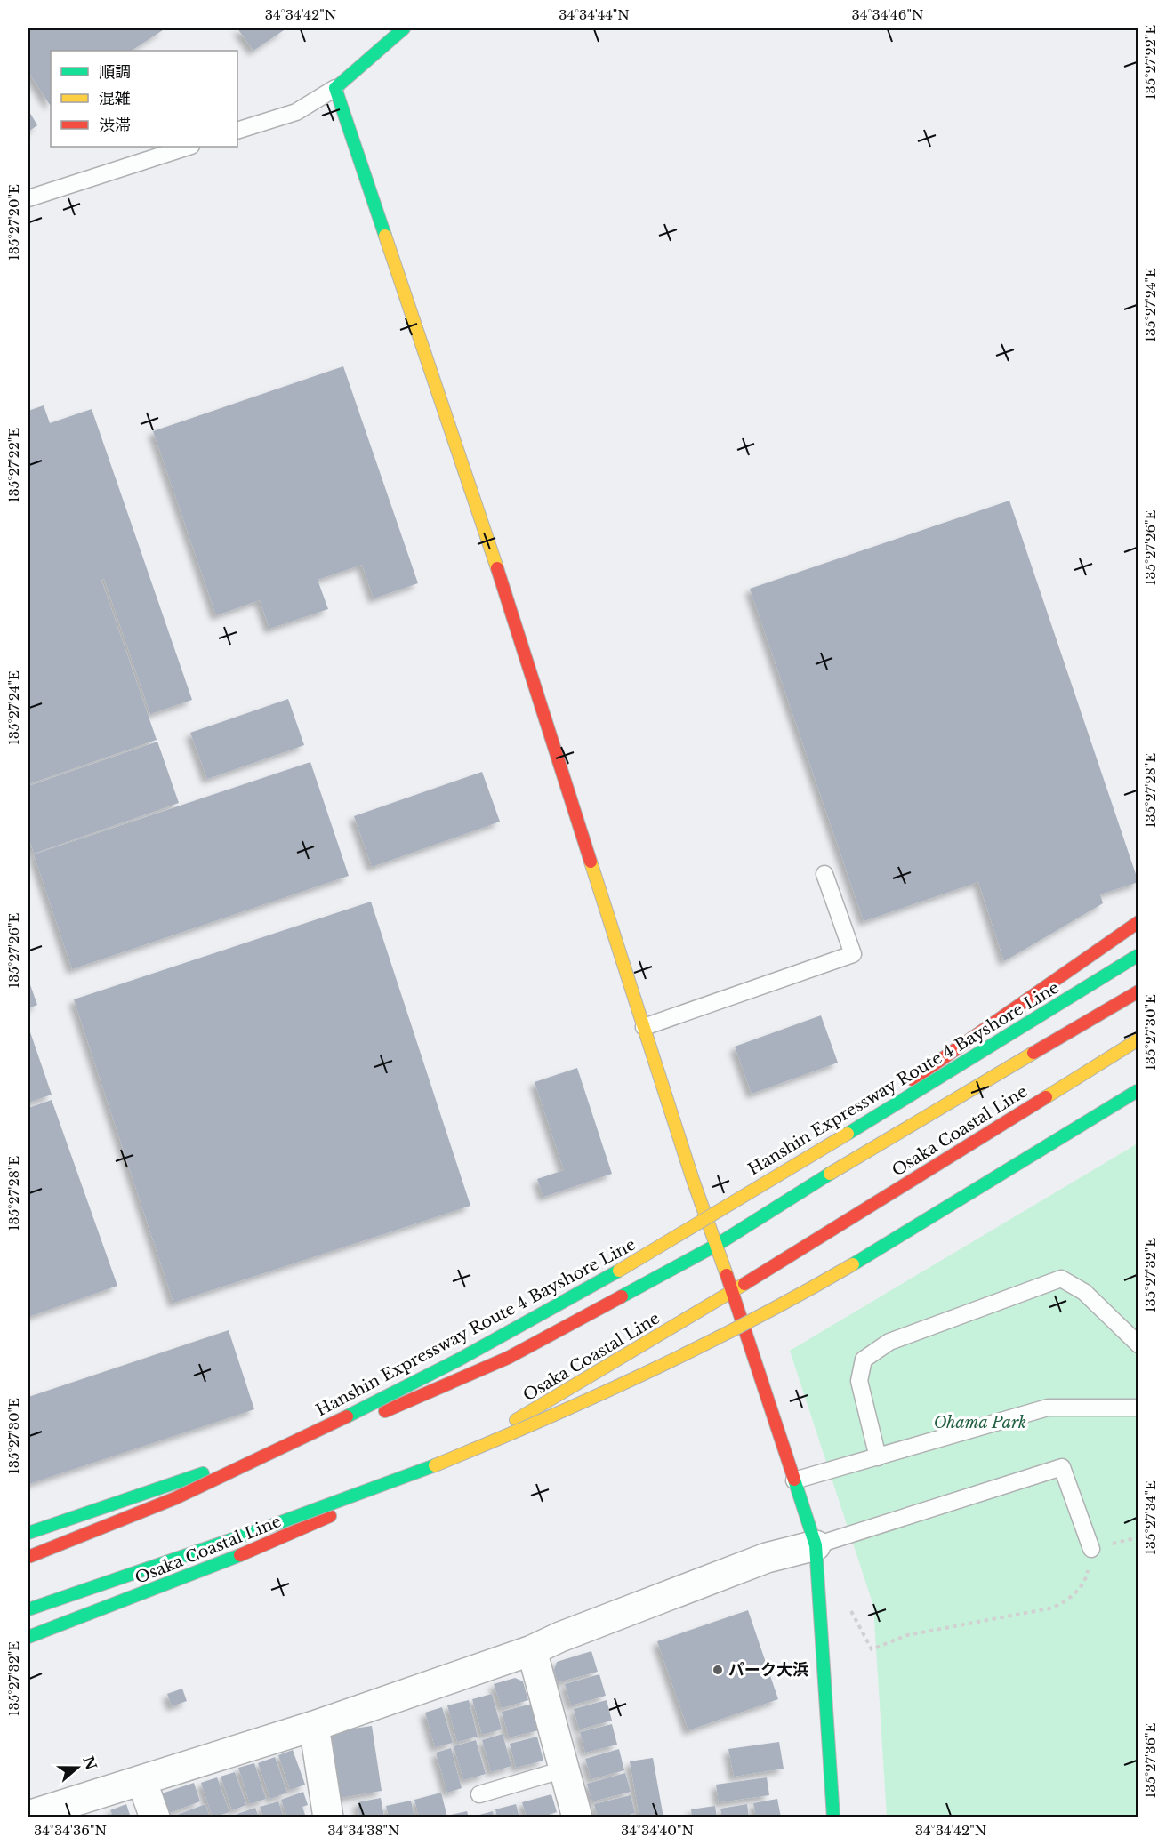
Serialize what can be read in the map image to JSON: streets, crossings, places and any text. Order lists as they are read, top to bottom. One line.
{"streets":{"main road":["Hanshin Expressway Route 4 Bayshore Line","Osaka Coastal Line"]},"parks":["Ohama Park"],"places":["パーク大浜"],"legend":["順調","混雑","渋滞"],"north":"right","coordinates":["34°34'42\"N","34°34'44\"N","34°34'46\"N","135°27'22\"E","135°27'20\"E","135°27'24\"E","135°27'26\"E","135°27'28\"E","135°27'30\"E","135°27'32\"E","135°27'34\"E","135°27'36\"E","34°34'36\"N","34°34'38\"N","34°34'40\"N"]}
